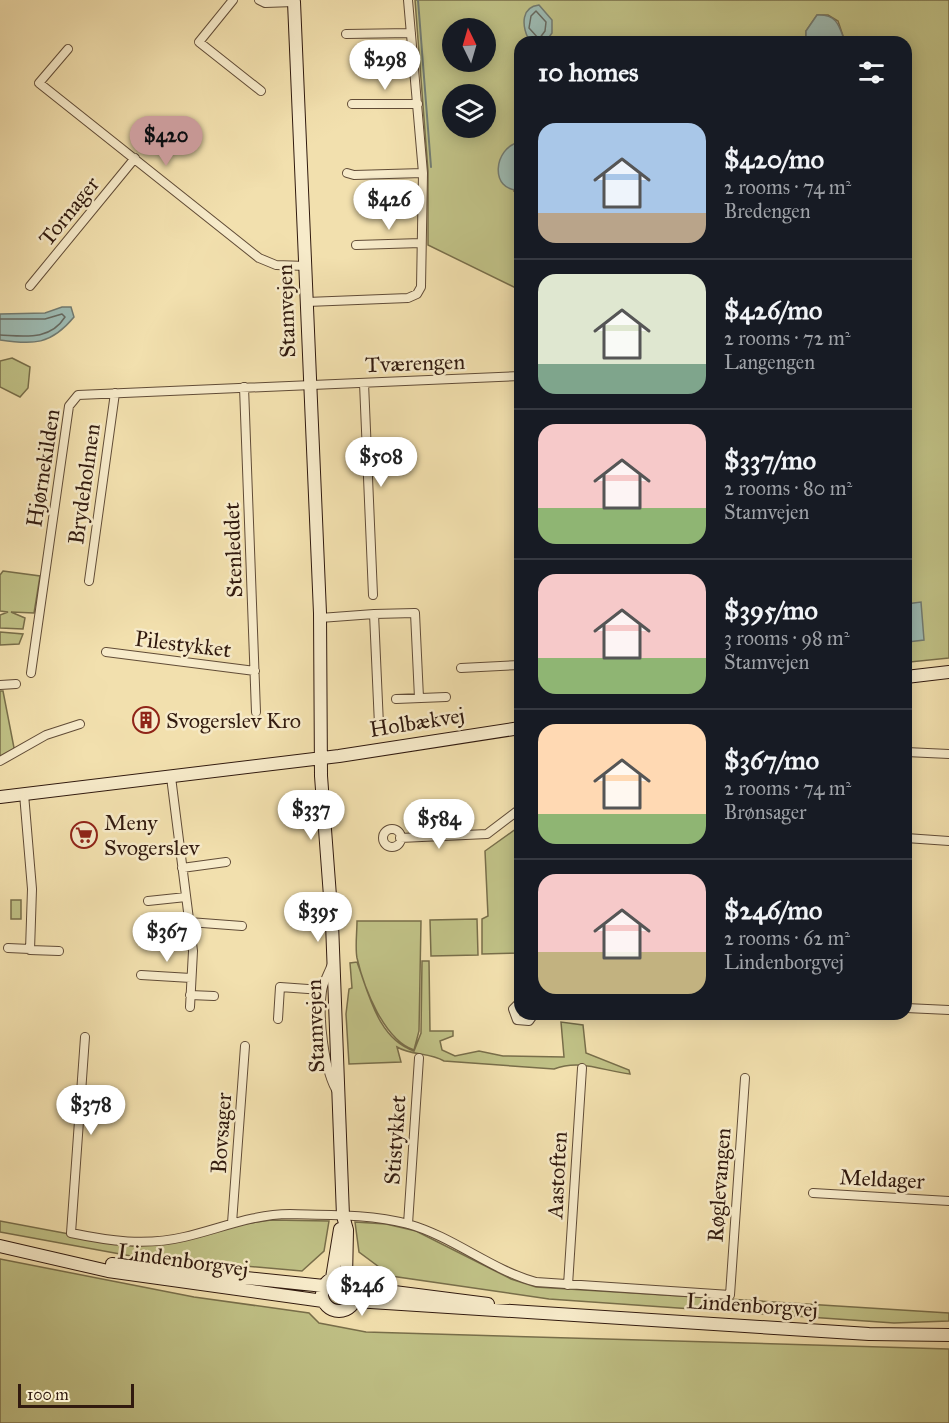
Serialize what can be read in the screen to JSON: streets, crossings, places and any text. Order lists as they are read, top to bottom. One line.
{"streets":{"street":["Tornager","Stamvejen","Tværengen","Hjørnekilden","Brydeholmen","Stenleddet","Pilestykket","Holbækvej","Bovsager","Stistykket","Aastoften","Meldager","Røglevangen","Lindenborgvej"]},"crossings":[["Stamvejen","Tværengen"],["Stamvejen","Hjørnekilden"],["Stamvejen","Holbækvej"],["Stamvejen","Lindenborgvej"],["Tværengen","Hjørnekilden"],["Hjørnekilden","Brydeholmen"],["Hjørnekilden","Stenleddet"],["Stenleddet","Pilestykket"],["Aastoften","Røglevangen"]],"places":{"building":["Svogerslev Kro"],"supermarket":["Meny Svogerslev"]},"scale_bar":"100 m","north":"top","page":{"heading":"10 homes","price":["$298","$420","$426","$508","$337","$584","$395","$367","$378","$246"],"list":[{"name":"$420/mo","note":"2 rooms · 74 m² · Bredengen"},{"name":"$426/mo","note":"2 rooms · 72 m² · Langengen"},{"name":"$337/mo","note":"2 rooms · 80 m² · Stamvejen"},{"name":"$395/mo","note":"3 rooms · 98 m² · Stamvejen"},{"name":"$367/mo","note":"2 rooms · 74 m² · Brønsager"},{"name":"$246/mo","note":"2 rooms · 62 m² · Lindenborgvej"}],"scale":"100 m"}}
